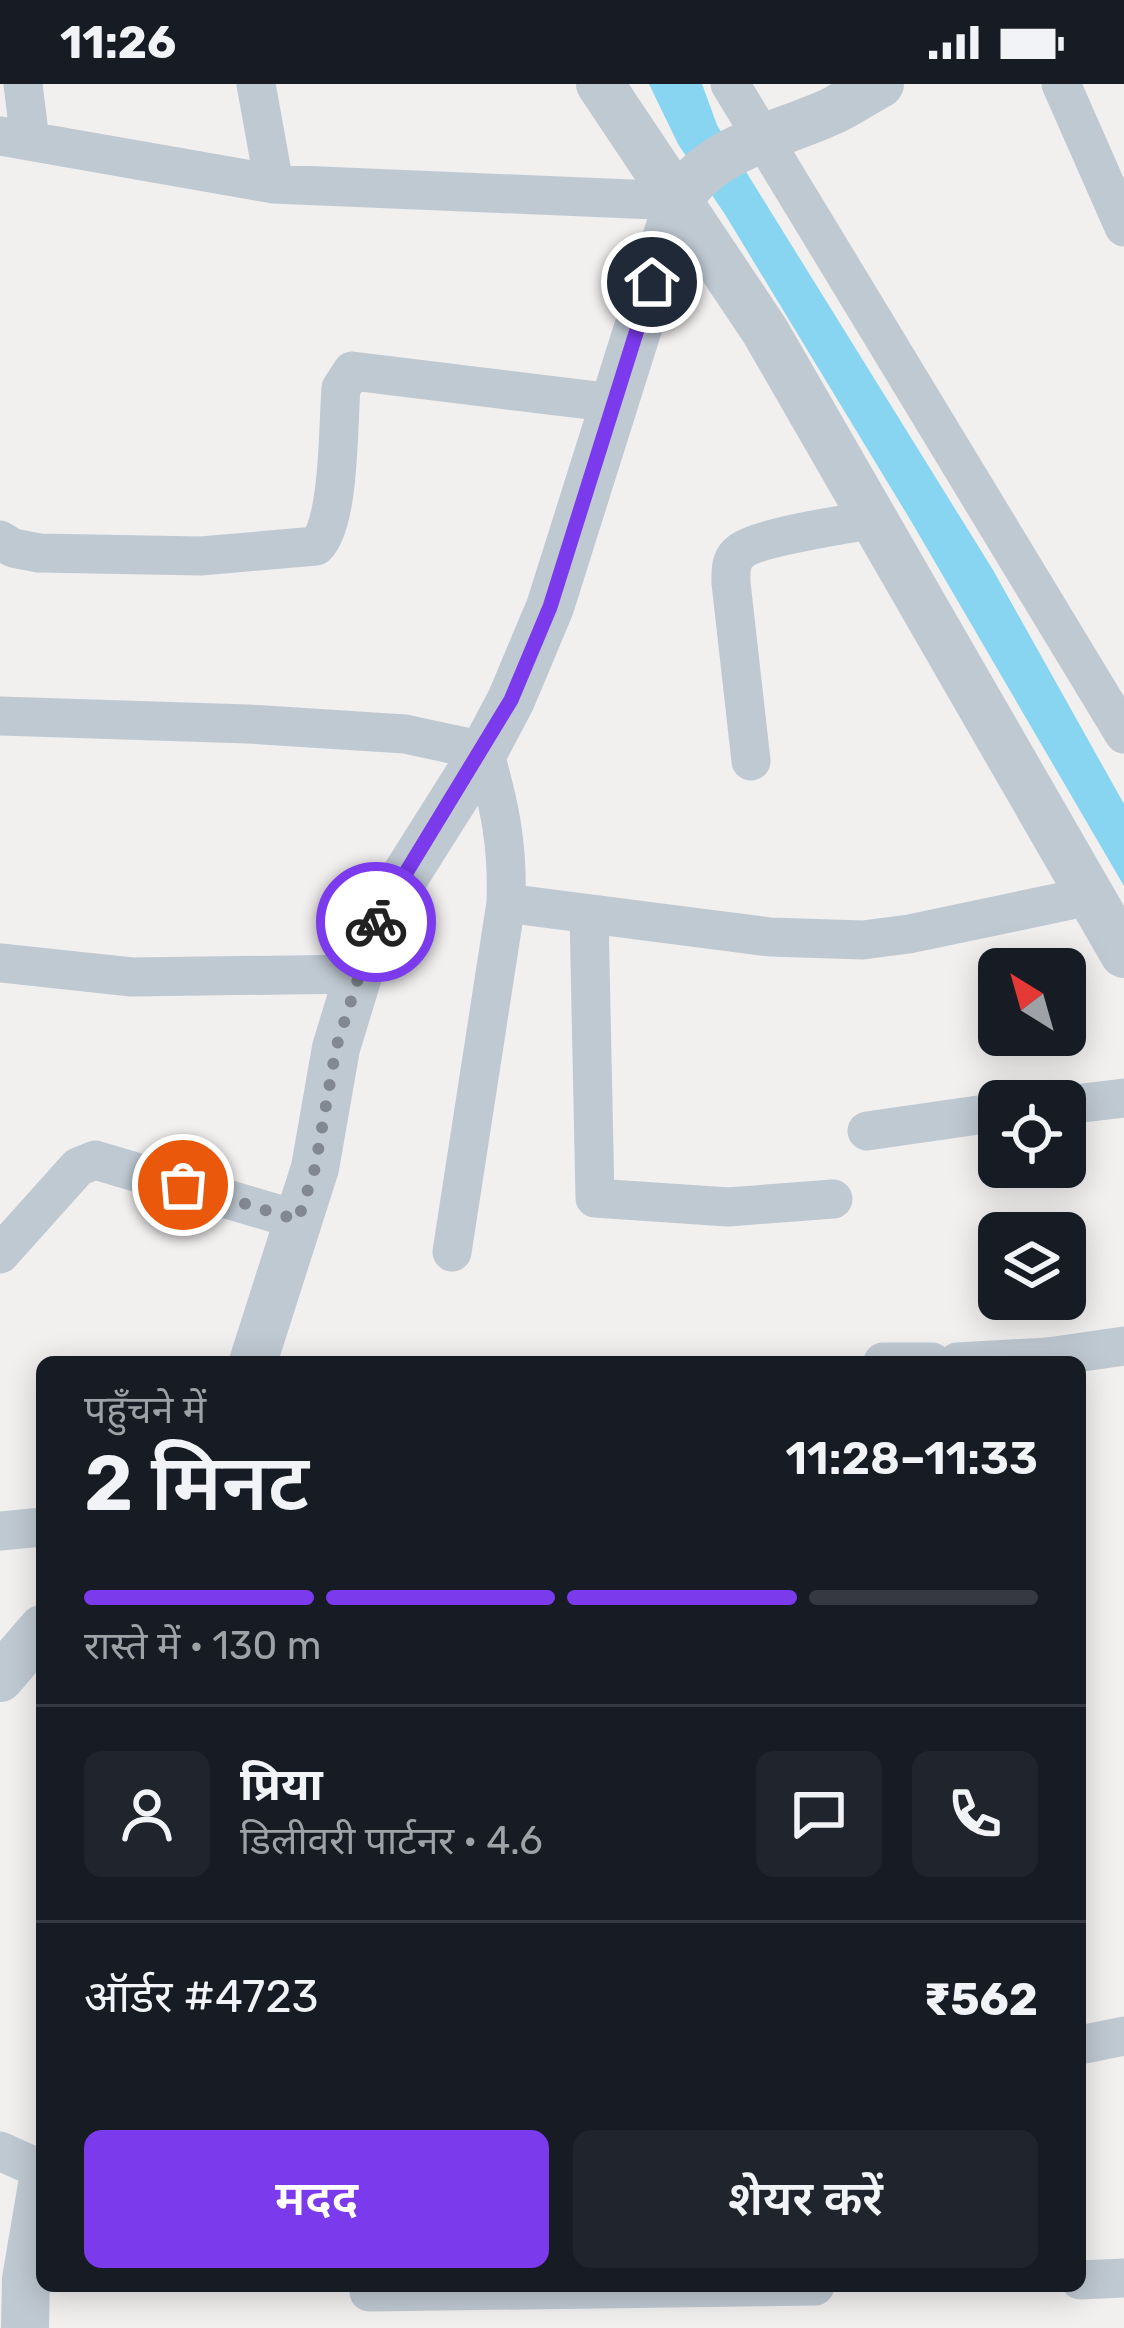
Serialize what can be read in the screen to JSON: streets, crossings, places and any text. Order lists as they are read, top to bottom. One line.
{"north":"top left","page":{"status":"11:26","heading":["2 मिनट","पहुँचने में","11:28–11:33"],"panel":["प्रिया","डिलीवरी पार्टनर · 4.6","ऑर्डर #4723","₹562"],"bar":"रास्ते में · 130 m","buttons":["मदद","शेयर करें"]}}
